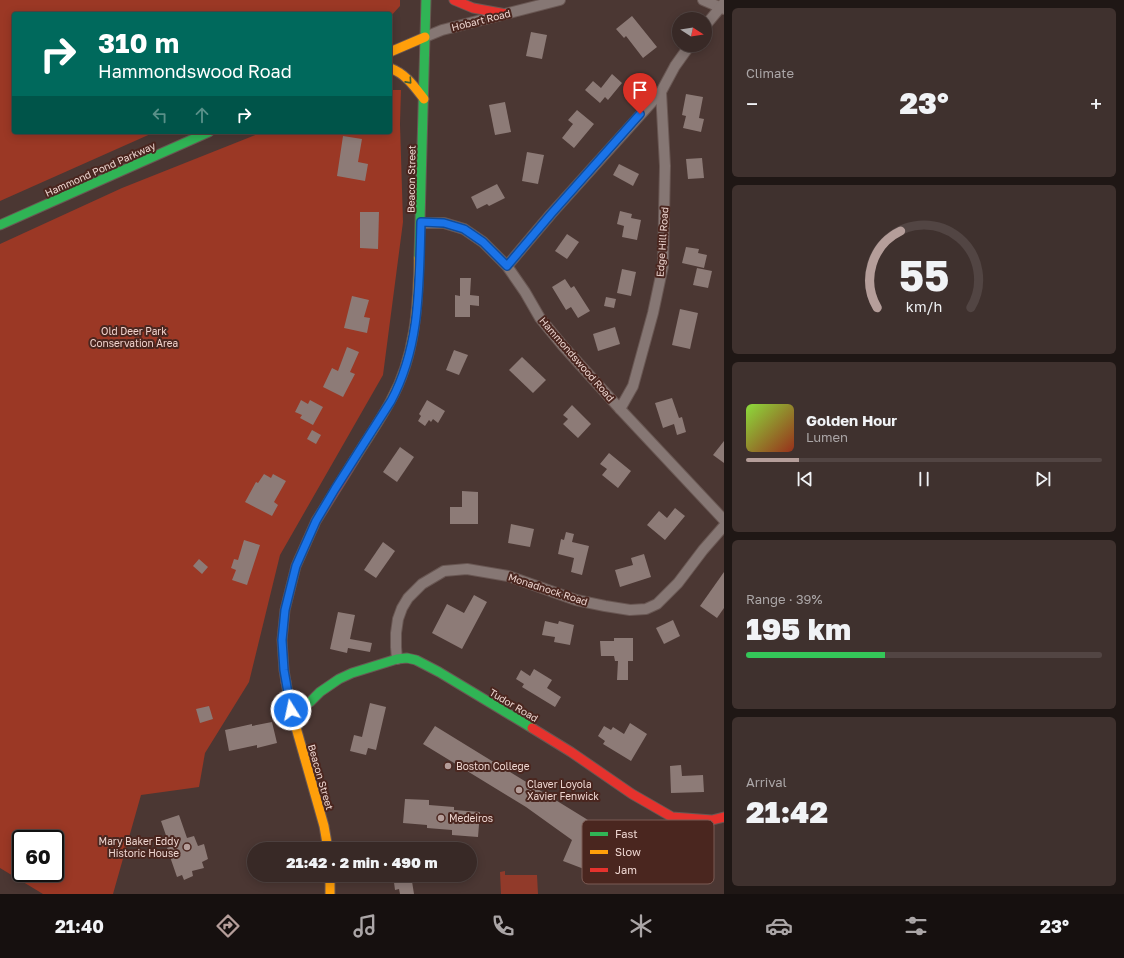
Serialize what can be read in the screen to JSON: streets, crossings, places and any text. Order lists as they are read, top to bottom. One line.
{"streets":{"main road":["Hammond Pond Parkway","Beacon Street","Tudor Road"],"street":["Hobart Road","Edge Hill Road","Hammondswood Road","Monadnock Road"]},"crossings":[["Hobart Road","Beacon Street"],["Beacon Street","Hammondswood Road"],["Beacon Street","Tudor Road"],["Edge Hill Road","Hammondswood Road"],["Monadnock Road","Tudor Road"]],"parks":["Old Deer Park Conservation Area"],"places":["Boston College","Claver Loyola Xavier Fenwick","Medeiros","Mary Baker Eddy Historic House"],"legend":["Fast","Slow","Jam"],"north":"right","page":{"tile":["Climate",["Range · 39%","195 km"],["Arrival","21:42"]],"turn":["310 m","Hammondswood Road"],"heat":["−","23°","+"],"song":["Golden Hour","Lumen"],"limit":"60","trip":"21:42 · 2 min · 490 m","tabs":["21:40","23°"],"gauge":["55","km/h"]}}
